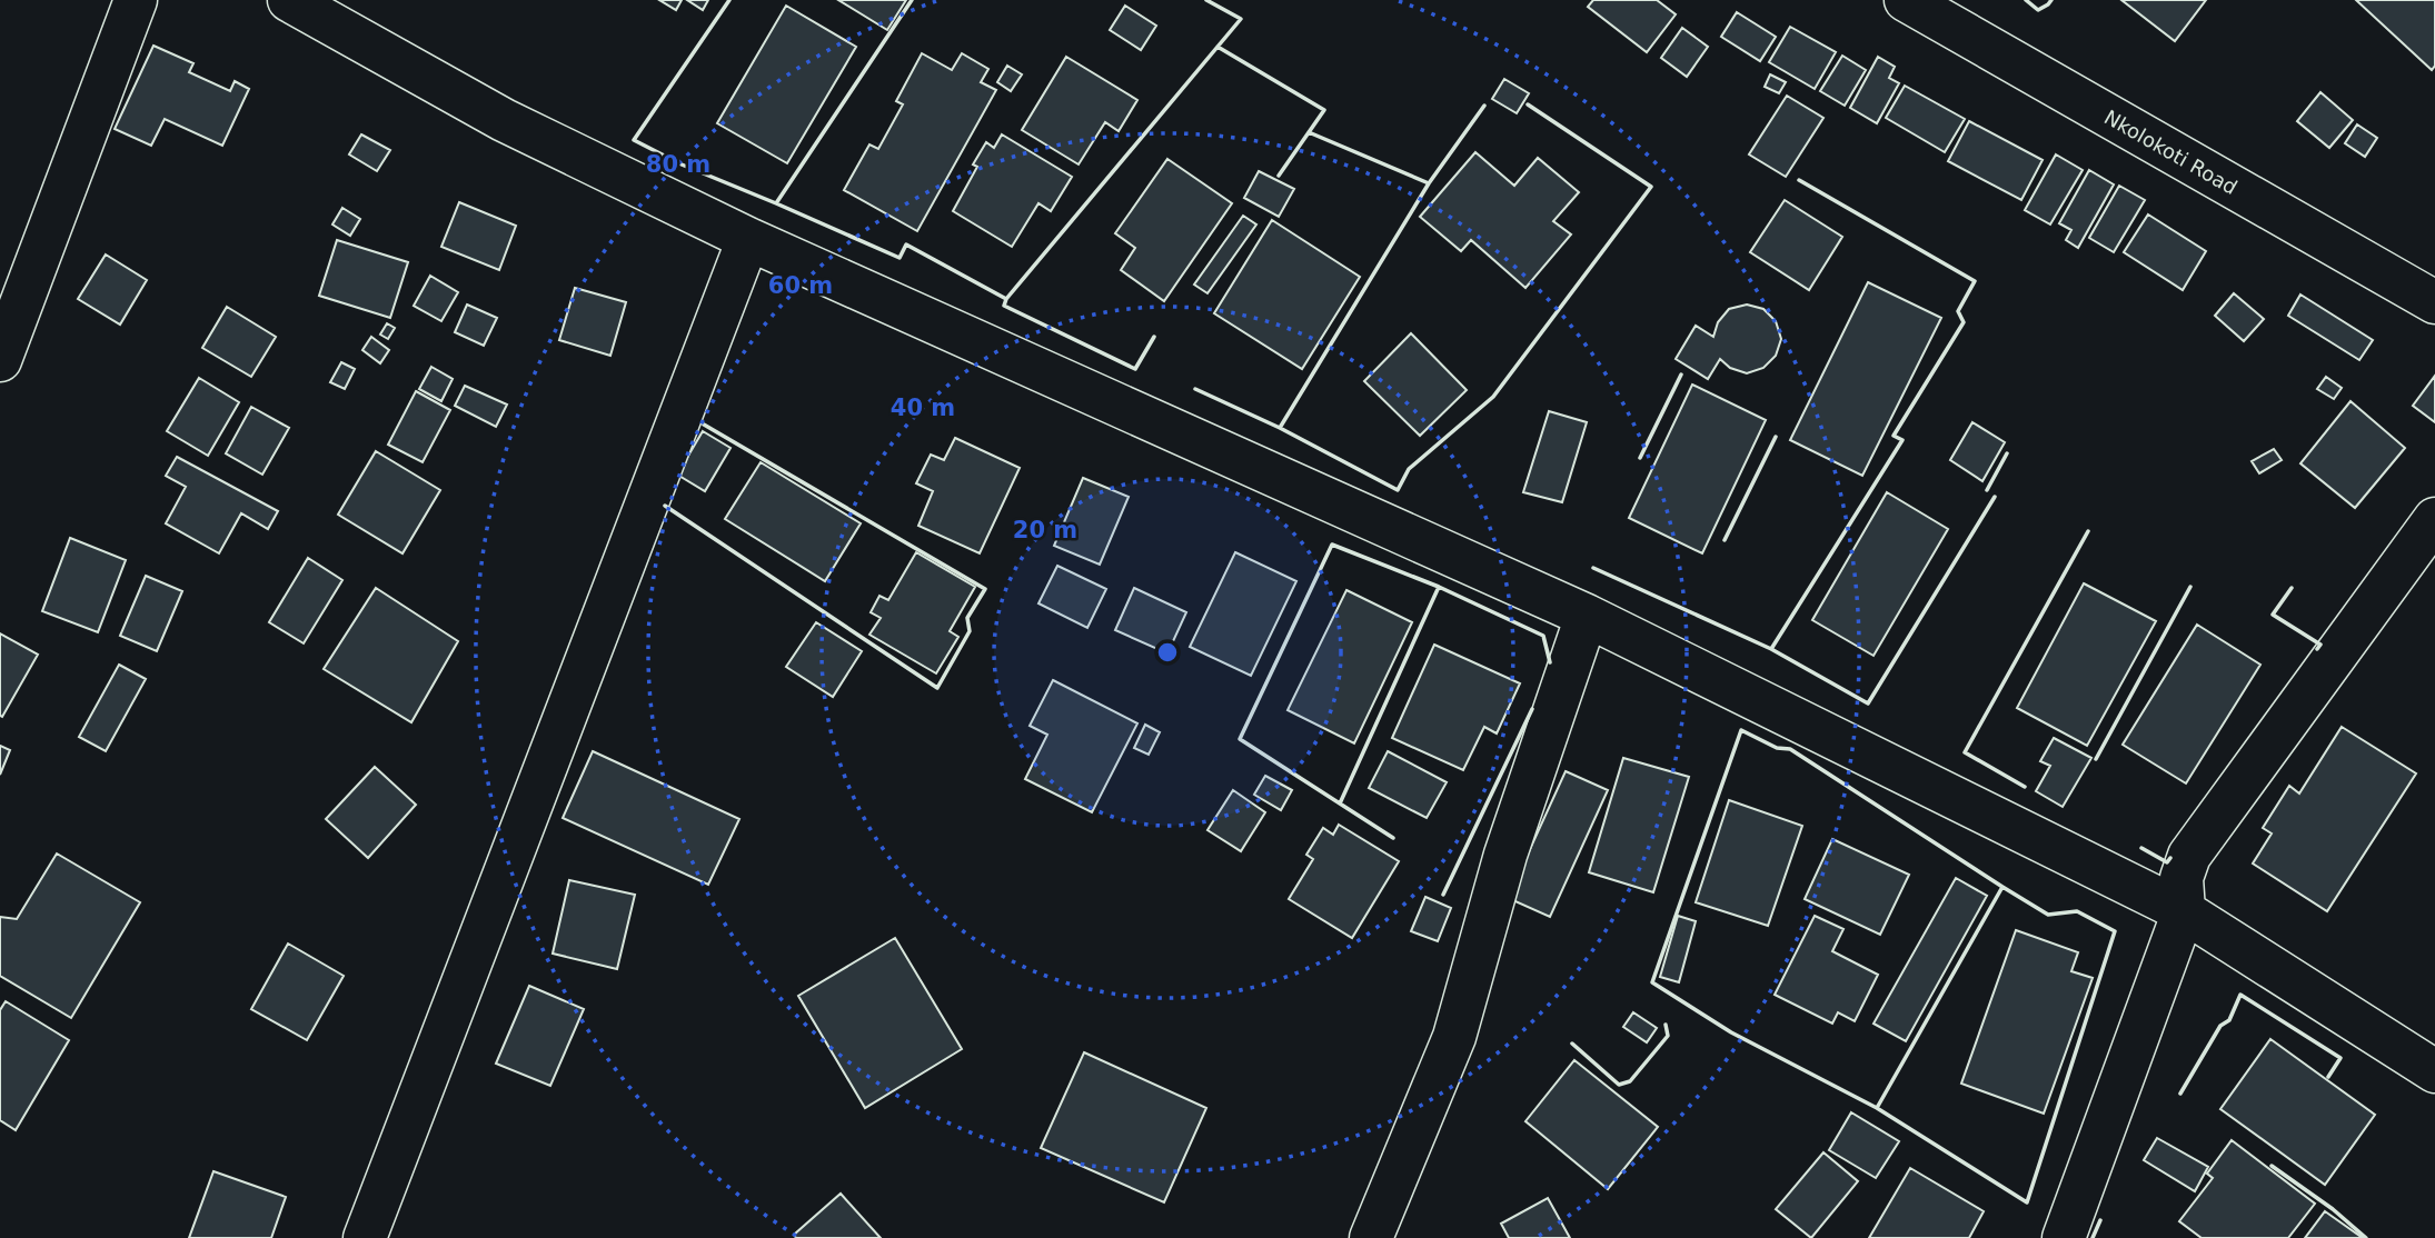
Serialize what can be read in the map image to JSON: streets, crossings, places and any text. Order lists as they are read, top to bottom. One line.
{"streets":{"street":["Nkolokoti Road"]},"rings":["80 m","60 m","40 m","20 m"]}
